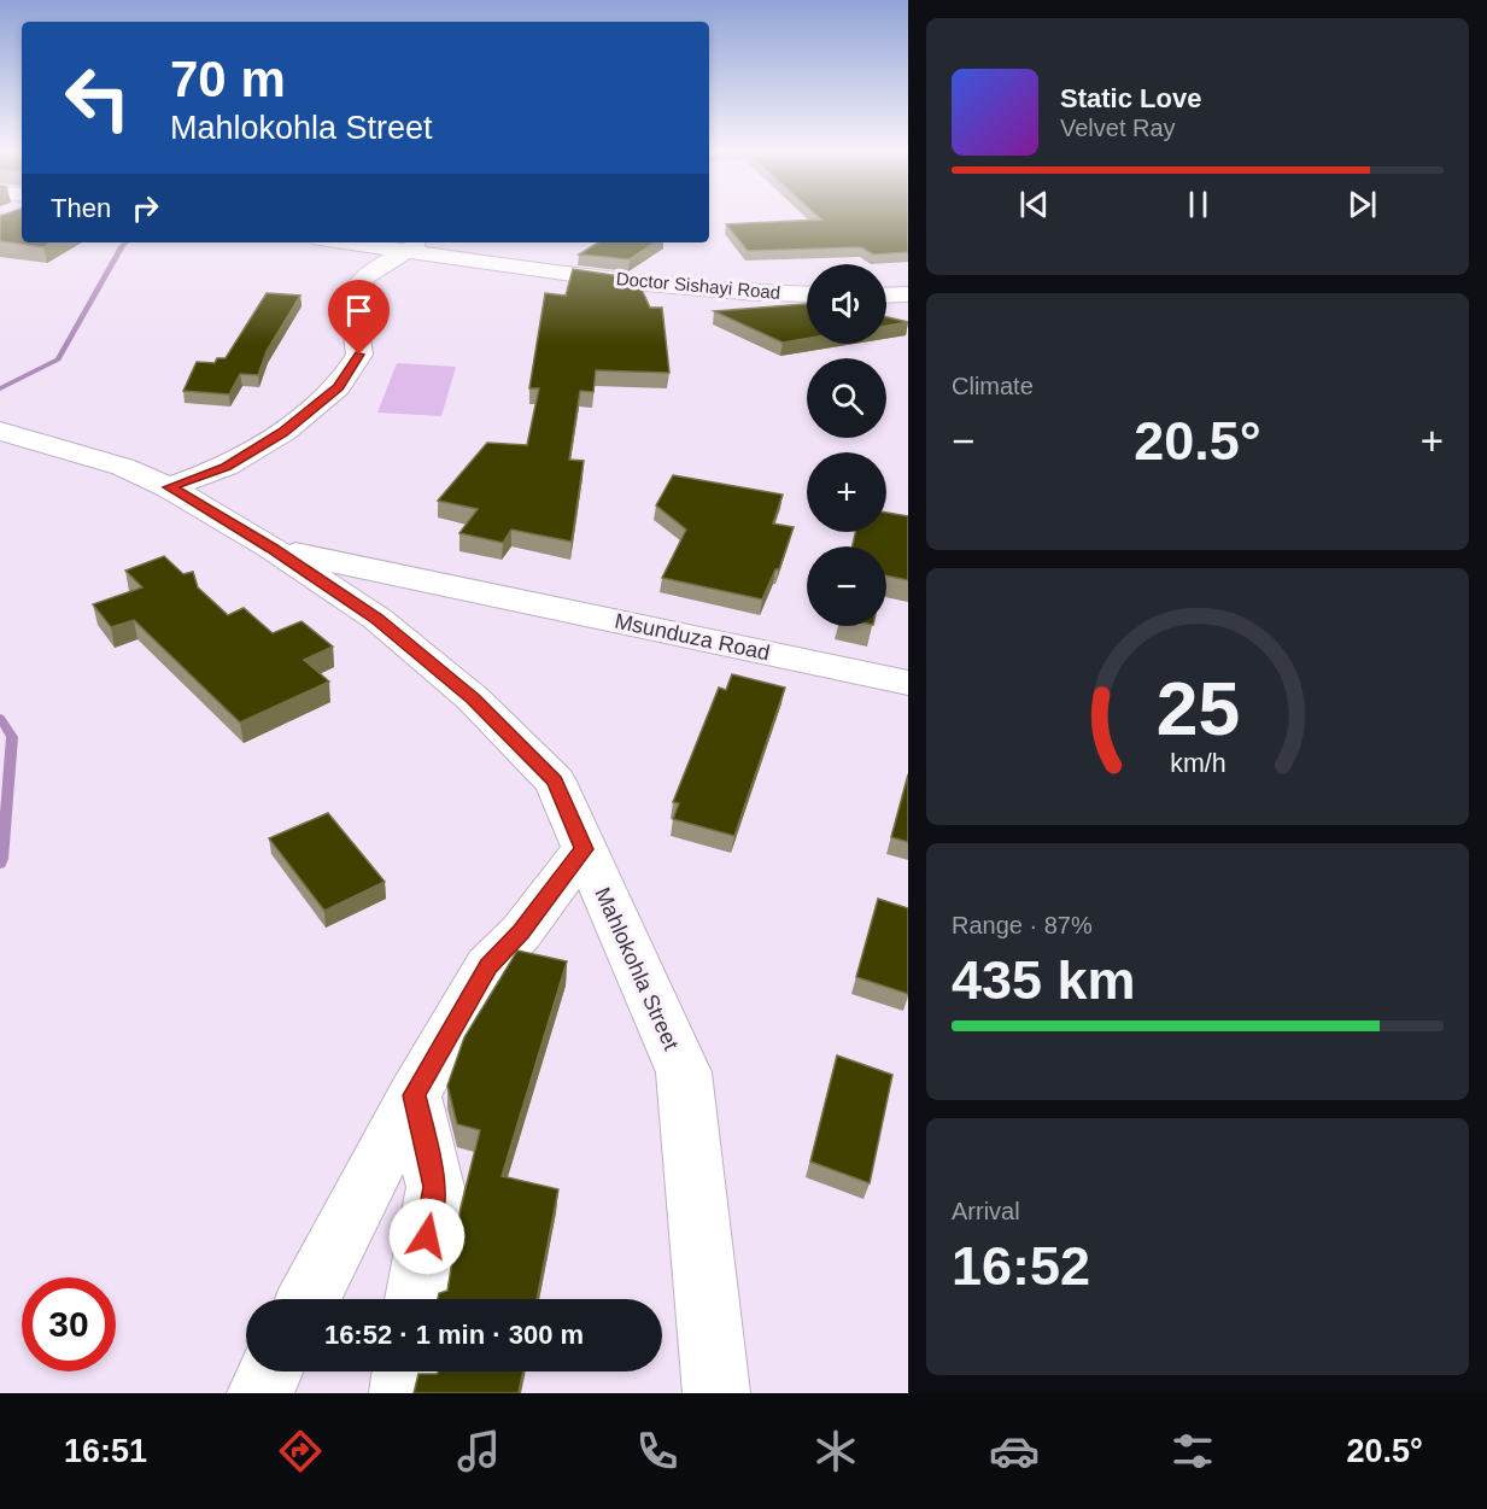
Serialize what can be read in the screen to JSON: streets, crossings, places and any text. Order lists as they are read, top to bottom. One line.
{"streets":{"street":["Doctor Sishayi Road","Msunduza Road","Mahlokohla Street"]},"crossings":[["Msunduza Road","Mahlokohla Street"]],"page":{"turn":["70 m","Mahlokohla Street"],"song":["Static Love","Velvet Ray"],"then":"Then","map_buttons":["+","−"],"tile":["Climate",["Range · 87%","435 km"],["Arrival","16:52"]],"heat":["−","20.5°","+"],"limit":"30","trip":"16:52 · 1 min · 300 m","tabs":["16:51","20.5°"],"gauge":["25","km/h"]}}
